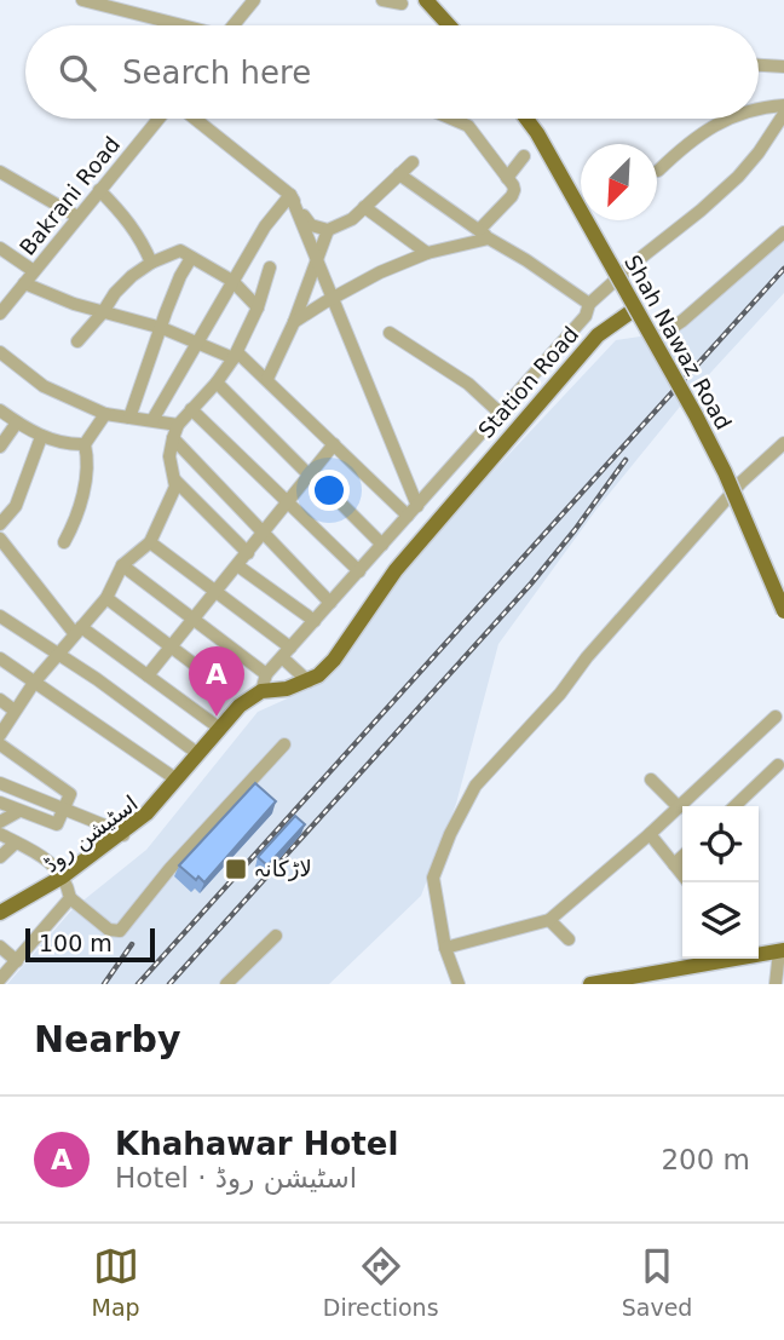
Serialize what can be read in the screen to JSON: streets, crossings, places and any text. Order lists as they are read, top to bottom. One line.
{"streets":{"main road":["Shah Nawaz Road","Station Road","اسٹیشن روڈ"],"street":["Bakrani Road"]},"crossings":[["Shah Nawaz Road","Station Road"],["Station Road","اسٹیشن روڈ"]],"places":{"transit":["لاڑکانہ"]},"scale_bar":"100 m","north":"bottom left","page":{"search":"Search here","pins":"A","scale":"100 m","heading":"Nearby","list":[{"mark":"A","name":"Khahawar Hotel","note":"Hotel · اسٹیشن روڈ","value":"200 m"}],"nav":["Map","Directions","Saved"]}}
